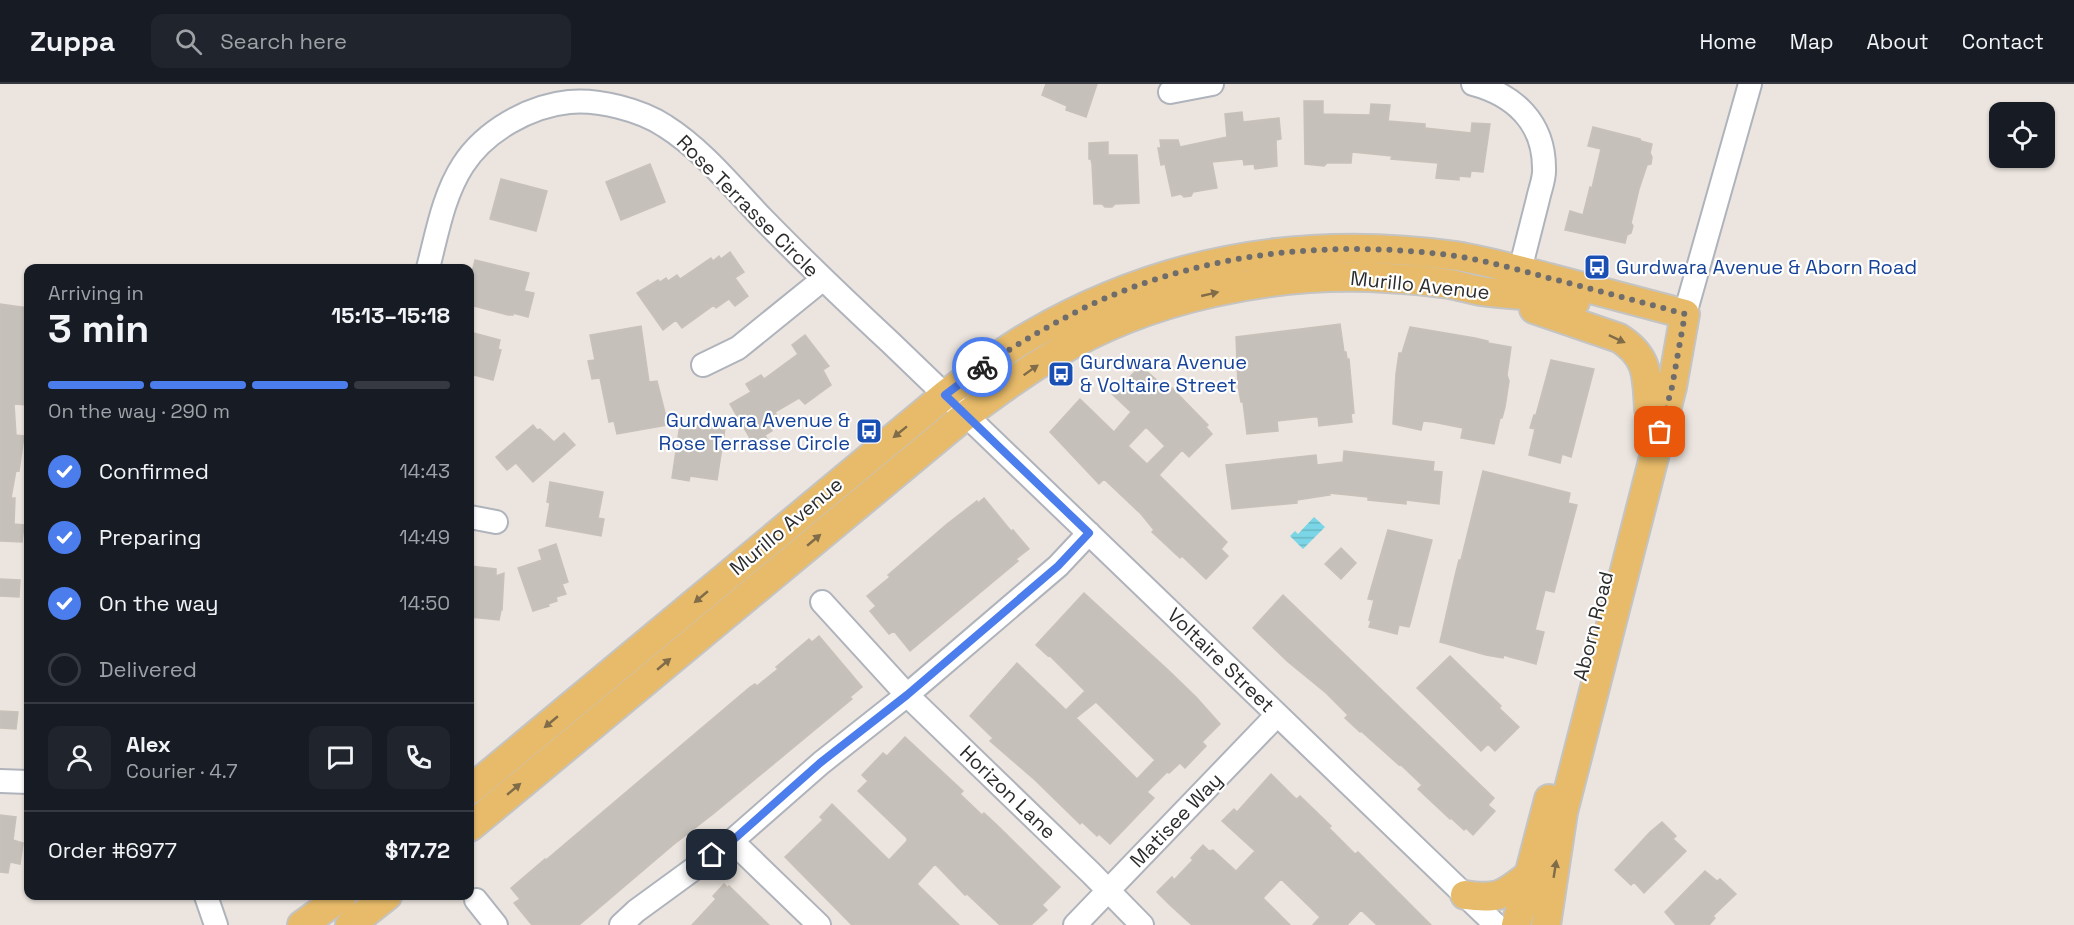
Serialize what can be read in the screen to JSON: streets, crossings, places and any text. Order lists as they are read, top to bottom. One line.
{"streets":{"main road":["Murillo Avenue","Aborn Road"],"street":["Rose Terrasse Circle","Voltaire Street","Horizon Lane","Matisee Way"]},"crossings":[["Rose Terrasse Circle","Murillo Avenue"],["Rose Terrasse Circle","Voltaire Street"],["Murillo Avenue","Aborn Road"],["Murillo Avenue","Voltaire Street"],["Voltaire Street","Matisee Way"],["Horizon Lane","Matisee Way"]],"one_way":["Aborn Road"],"places":{"bus stop":["Gurdwara Avenue & Aborn Road","Gurdwara Avenue & Voltaire Street","Gurdwara Avenue & Rose Terrasse Circle"]},"page":{"header":"Zuppa","search":"Search here","nav":["Home","Map","About","Contact"],"heading":["3 min","Arriving in","15:13–15:18"],"panel":["Alex","Courier · 4.7","Order #6977","$17.72"],"bar":"On the way · 290 m","list":[["Confirmed","14:43"],["Preparing","14:49"],["On the way","14:50"],"Delivered"]}}
